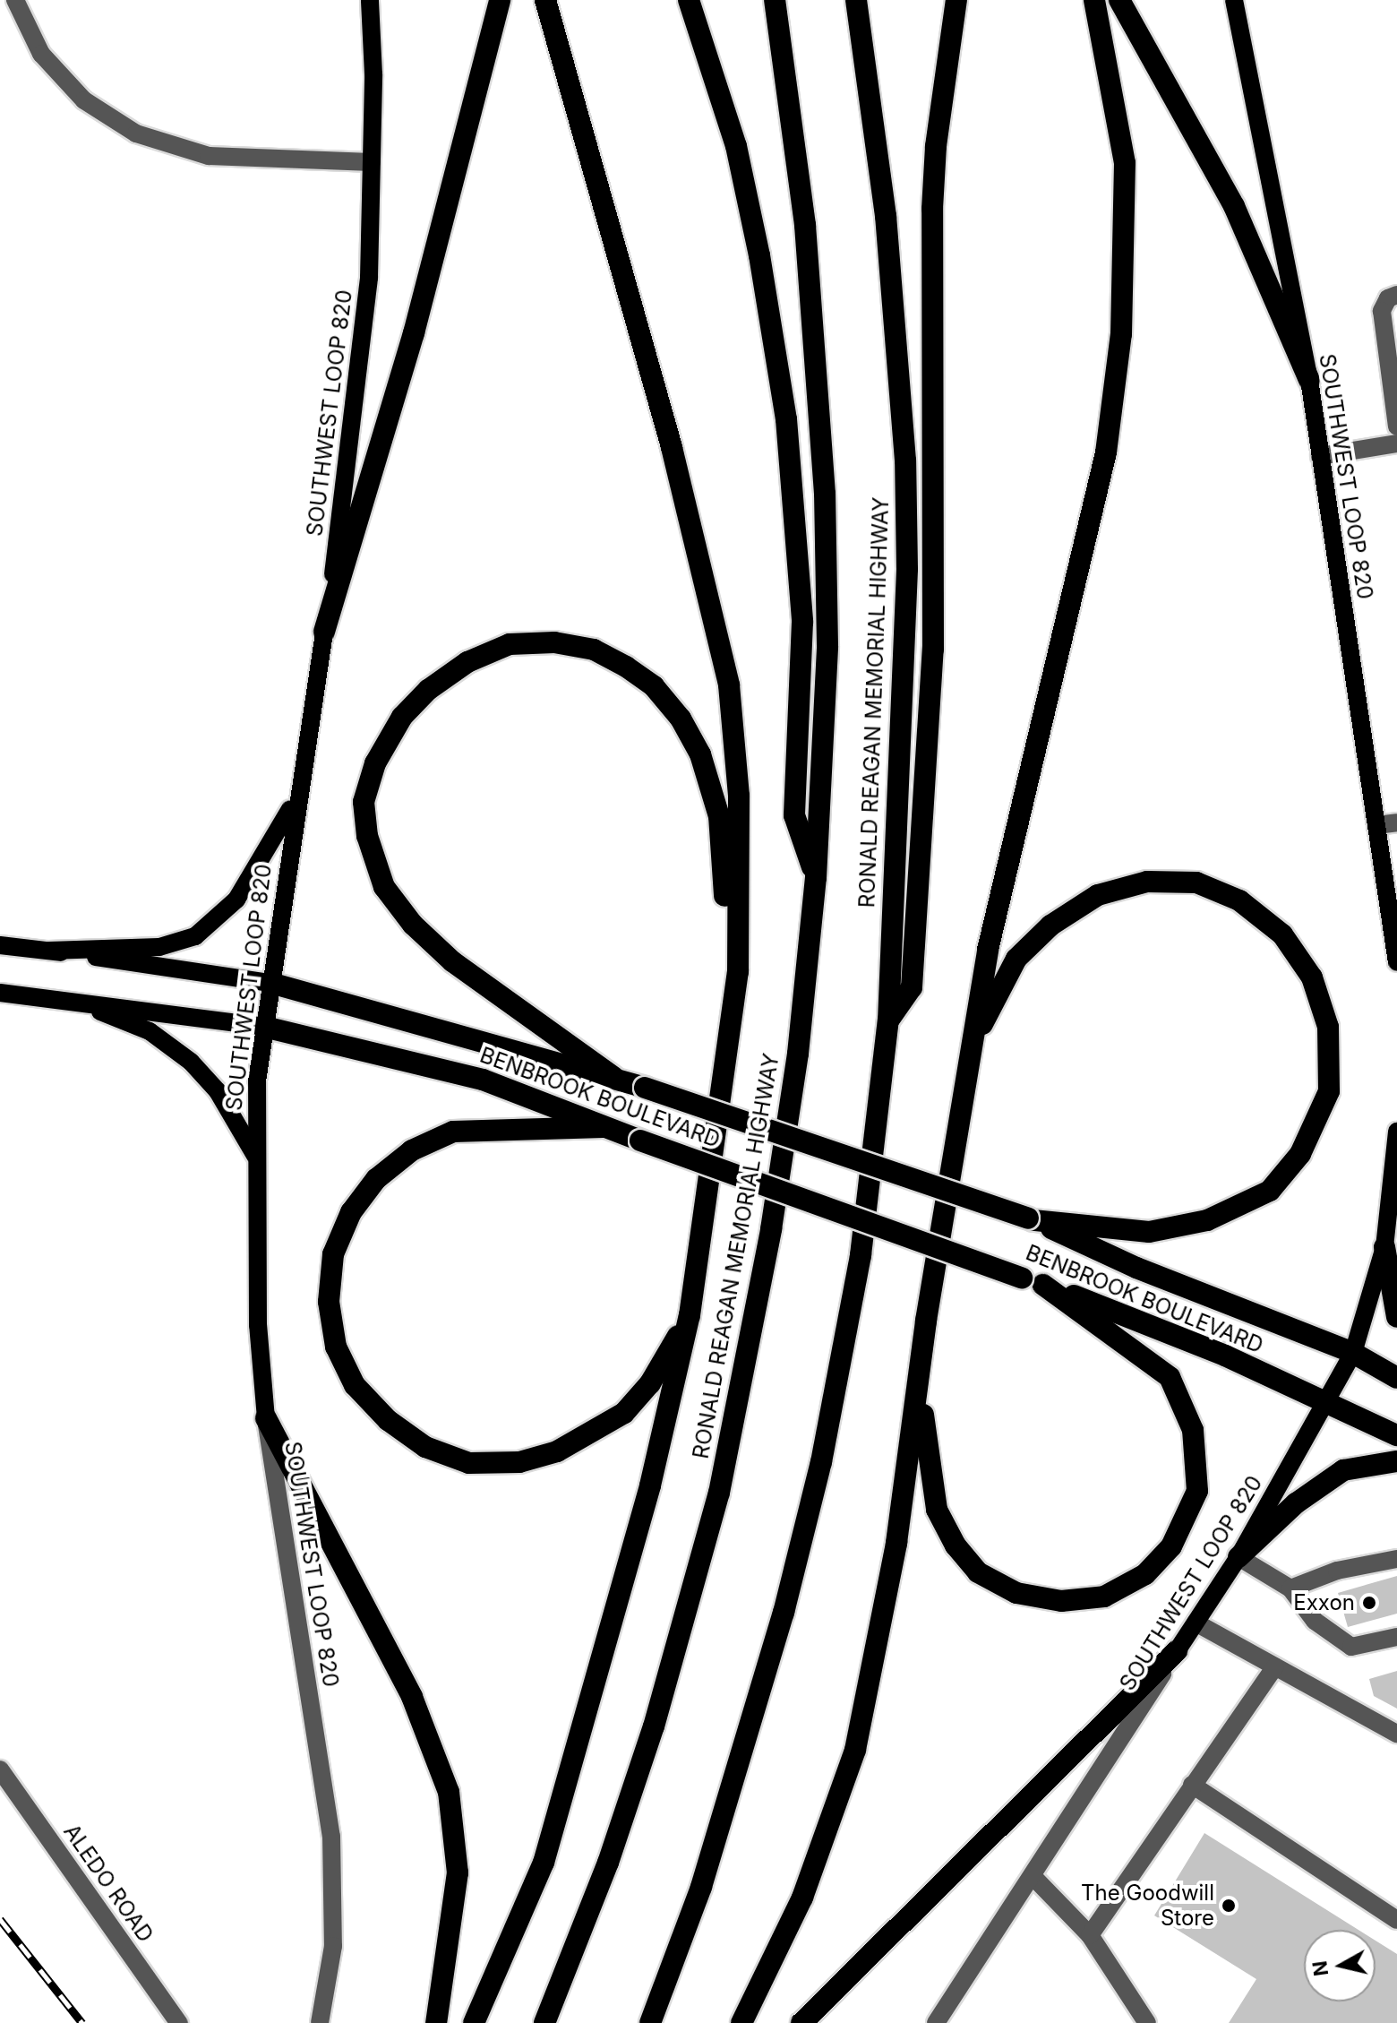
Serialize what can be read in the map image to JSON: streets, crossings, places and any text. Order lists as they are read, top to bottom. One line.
{"streets":{"highway":["RONALD REAGAN MEMORIAL HIGHWAY","BENBROOK BOULEVARD"],"main road":["SOUTHWEST LOOP 820"],"street":["ALEDO ROAD"]},"crossings":[["SOUTHWEST LOOP 820","BENBROOK BOULEVARD"]],"places":["Exxon","The Goodwill Store"],"north":"left"}
